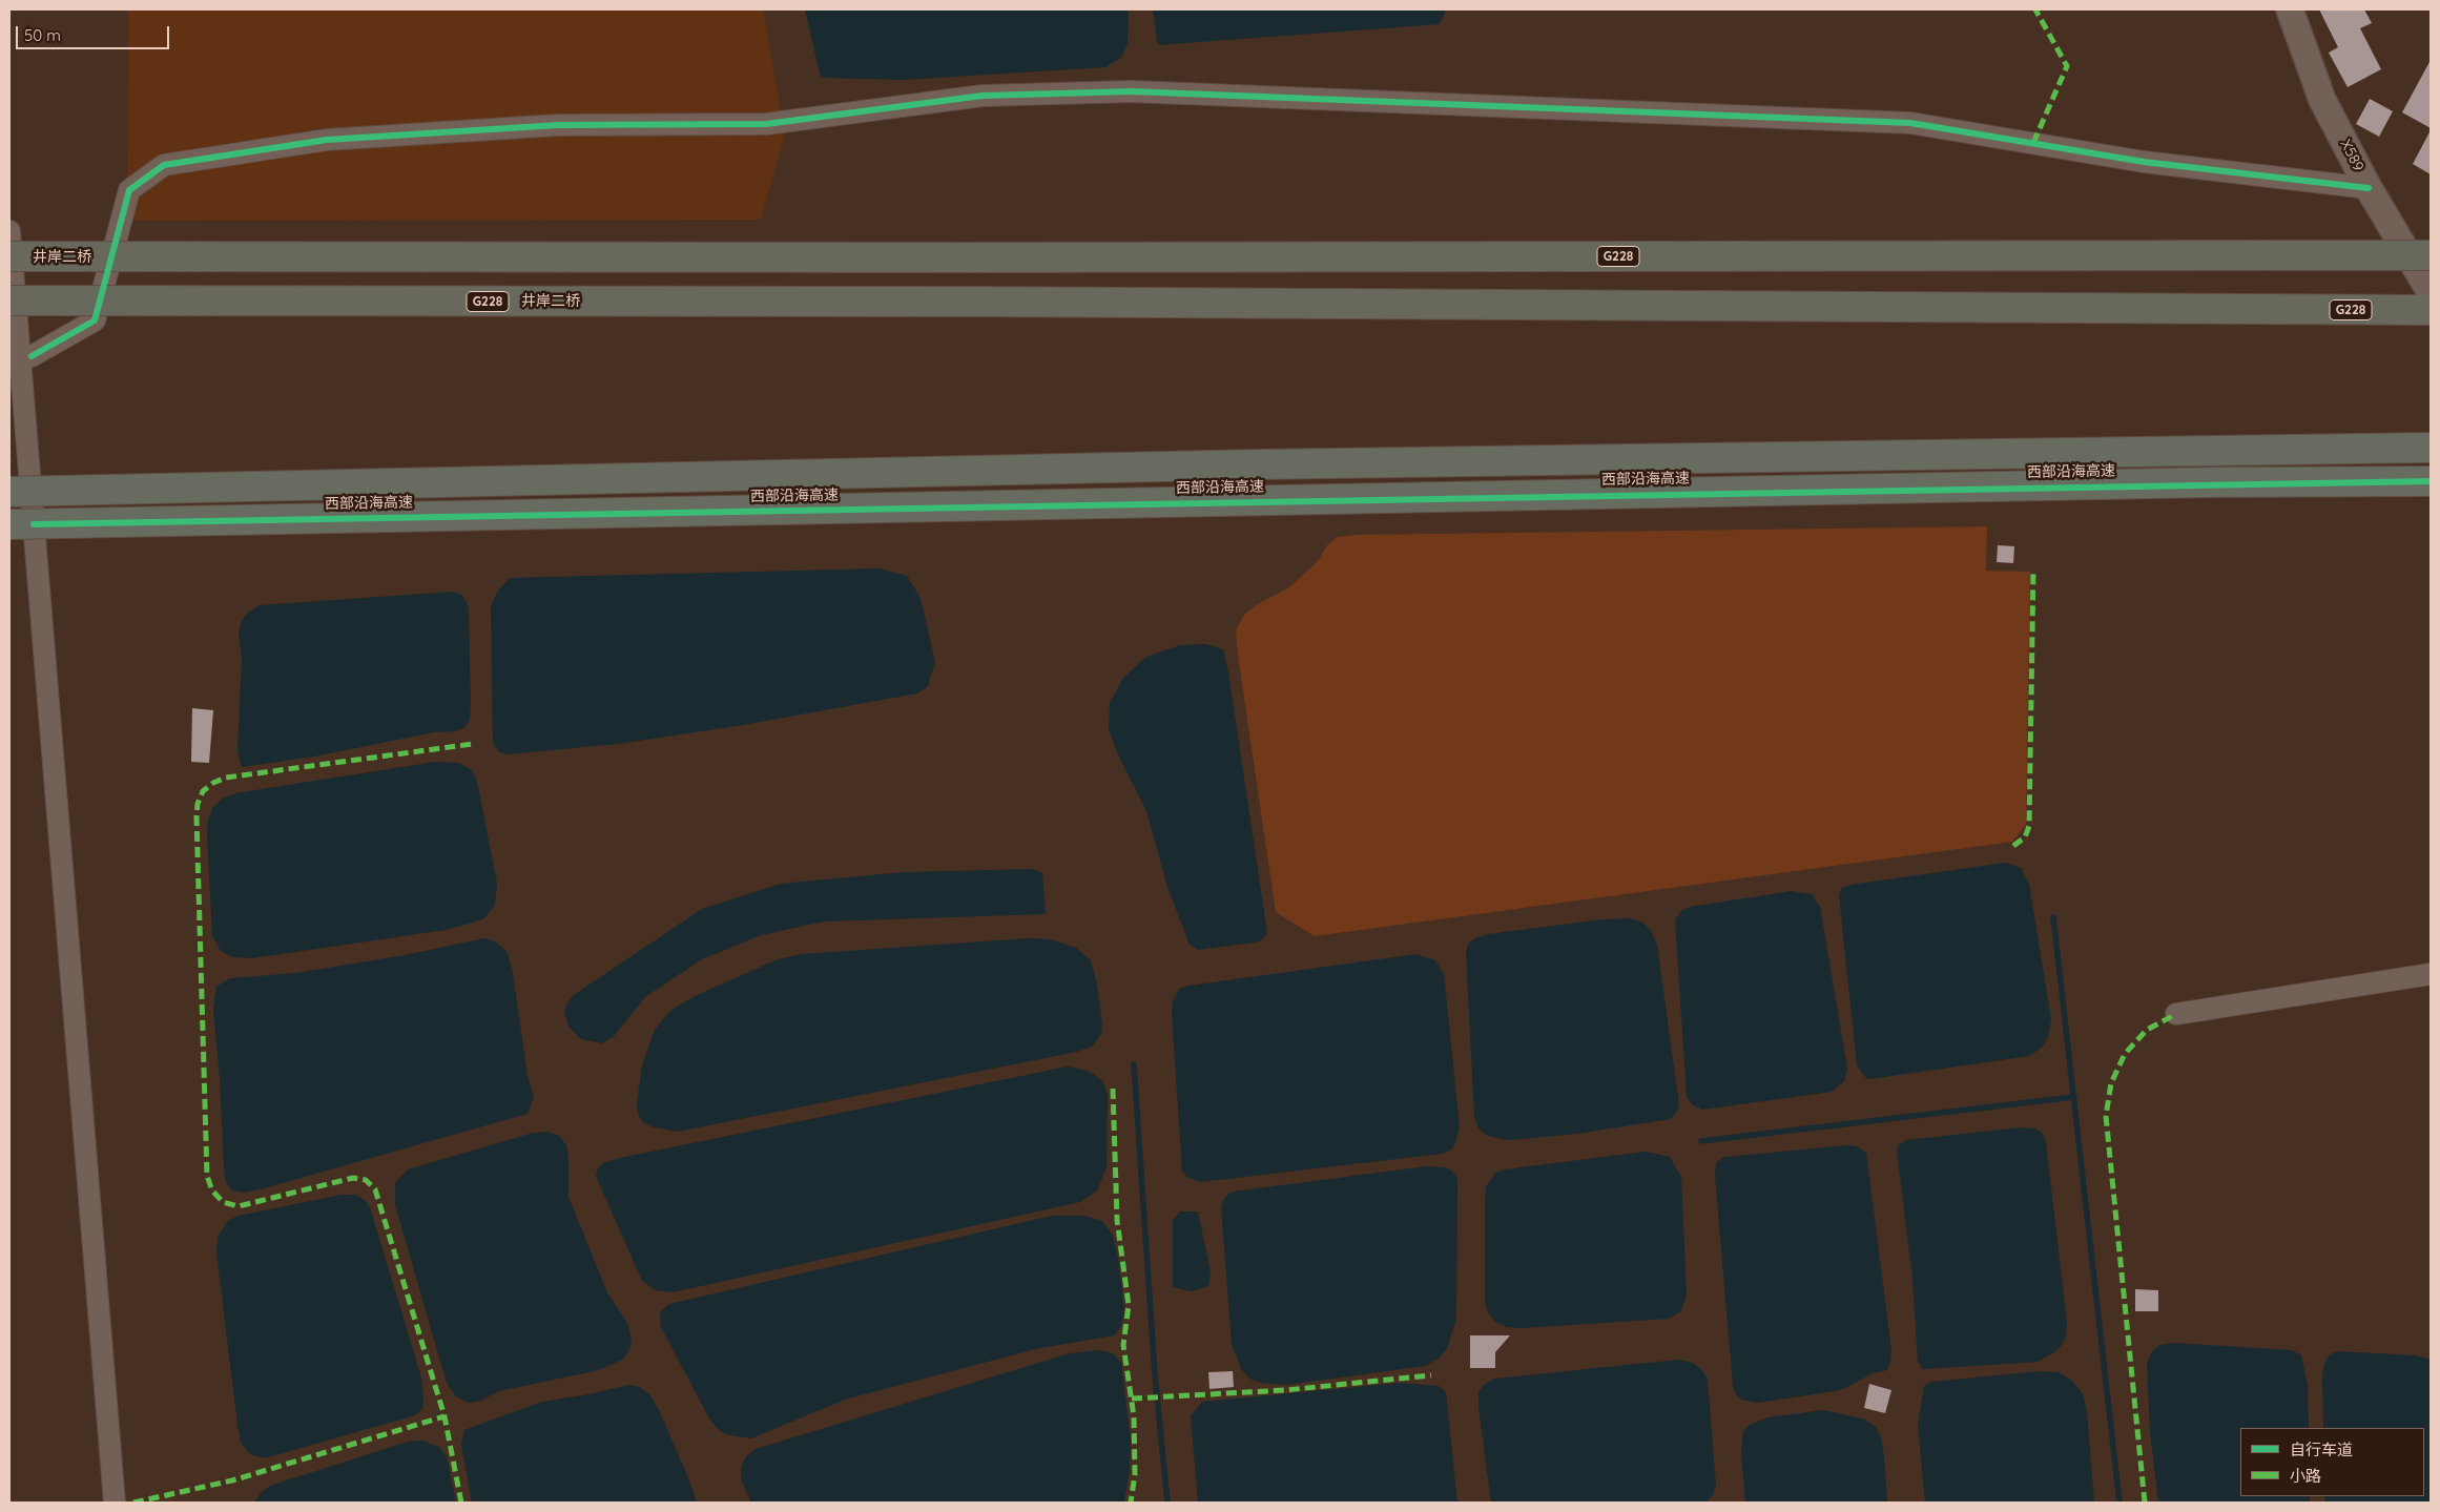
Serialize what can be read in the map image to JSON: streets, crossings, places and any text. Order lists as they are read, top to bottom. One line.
{"streets":{"highway":["G228","井岸二桥","西部沿海高速"],"street":["X589"]},"legend":["自行车道","小路"],"scale_bar":"50 m"}
